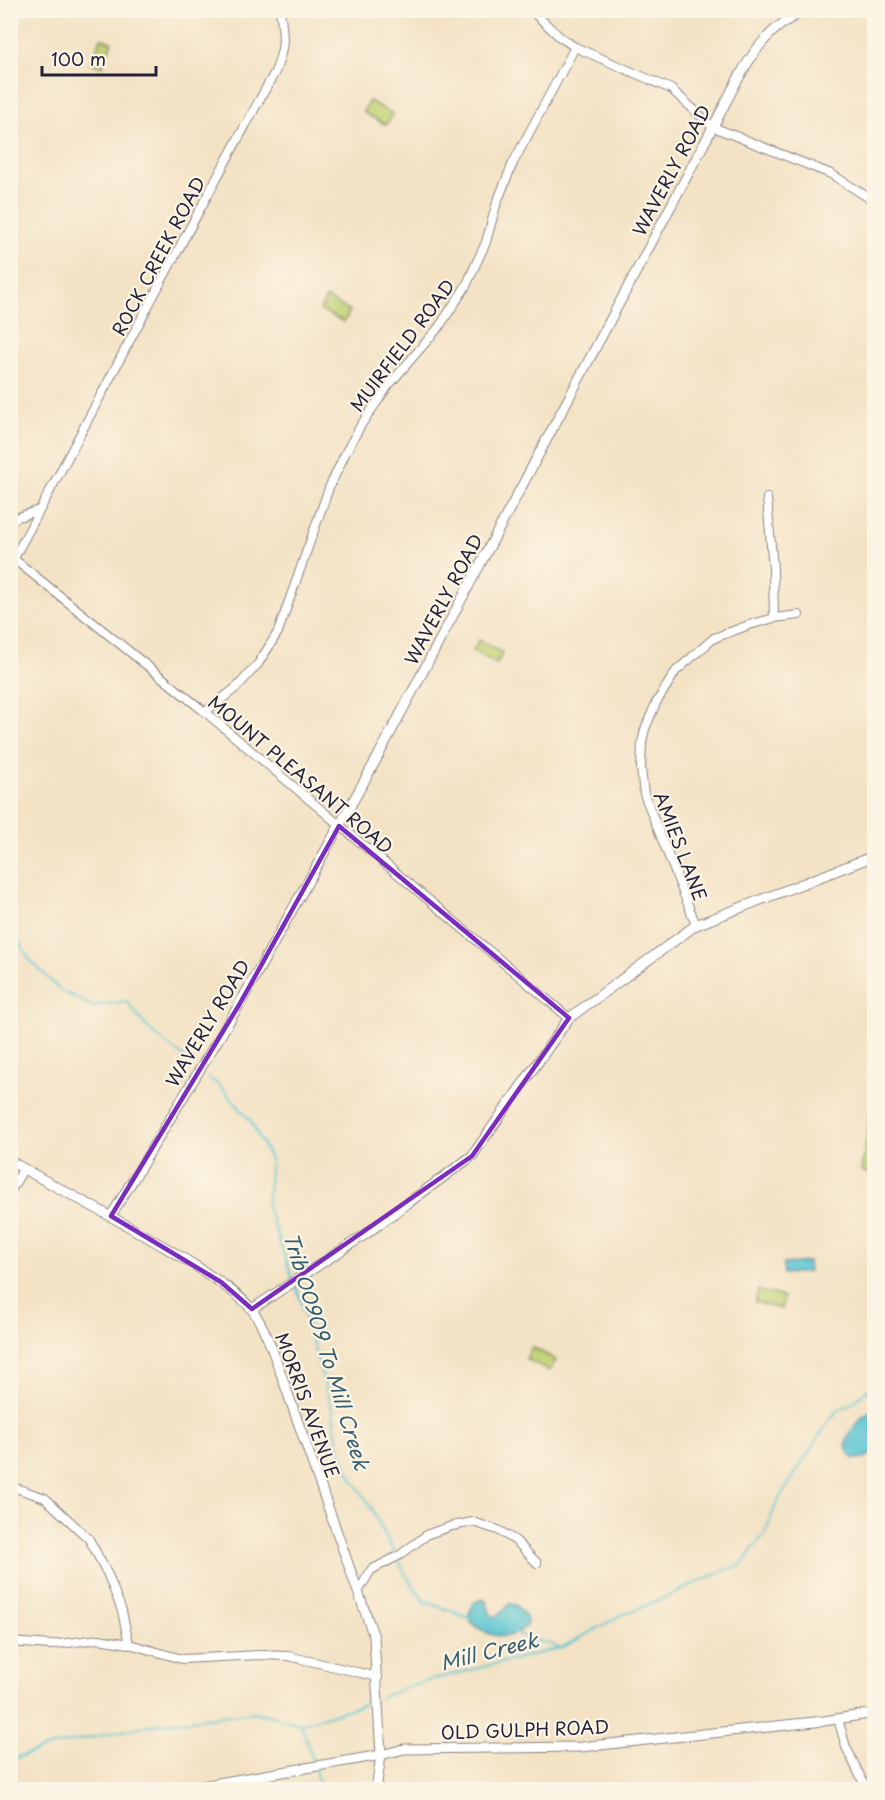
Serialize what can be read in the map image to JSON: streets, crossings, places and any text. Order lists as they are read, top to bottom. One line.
{"streets":{"street":["WAVERLY ROAD","ROCK CREEK ROAD","MUIRFIELD ROAD","MOUNT PLEASANT ROAD","AMIES LANE","MORRIS AVENUE","OLD GULPH ROAD"]},"crossings":[["WAVERLY ROAD","MOUNT PLEASANT ROAD"],["WAVERLY ROAD","MORRIS AVENUE"],["ROCK CREEK ROAD","MOUNT PLEASANT ROAD"],["MUIRFIELD ROAD","MOUNT PLEASANT ROAD"],["MORRIS AVENUE","OLD GULPH ROAD"]],"water":["Trib 00909 To Mill Creek","Mill Creek"],"scale_bar":"100 m"}
